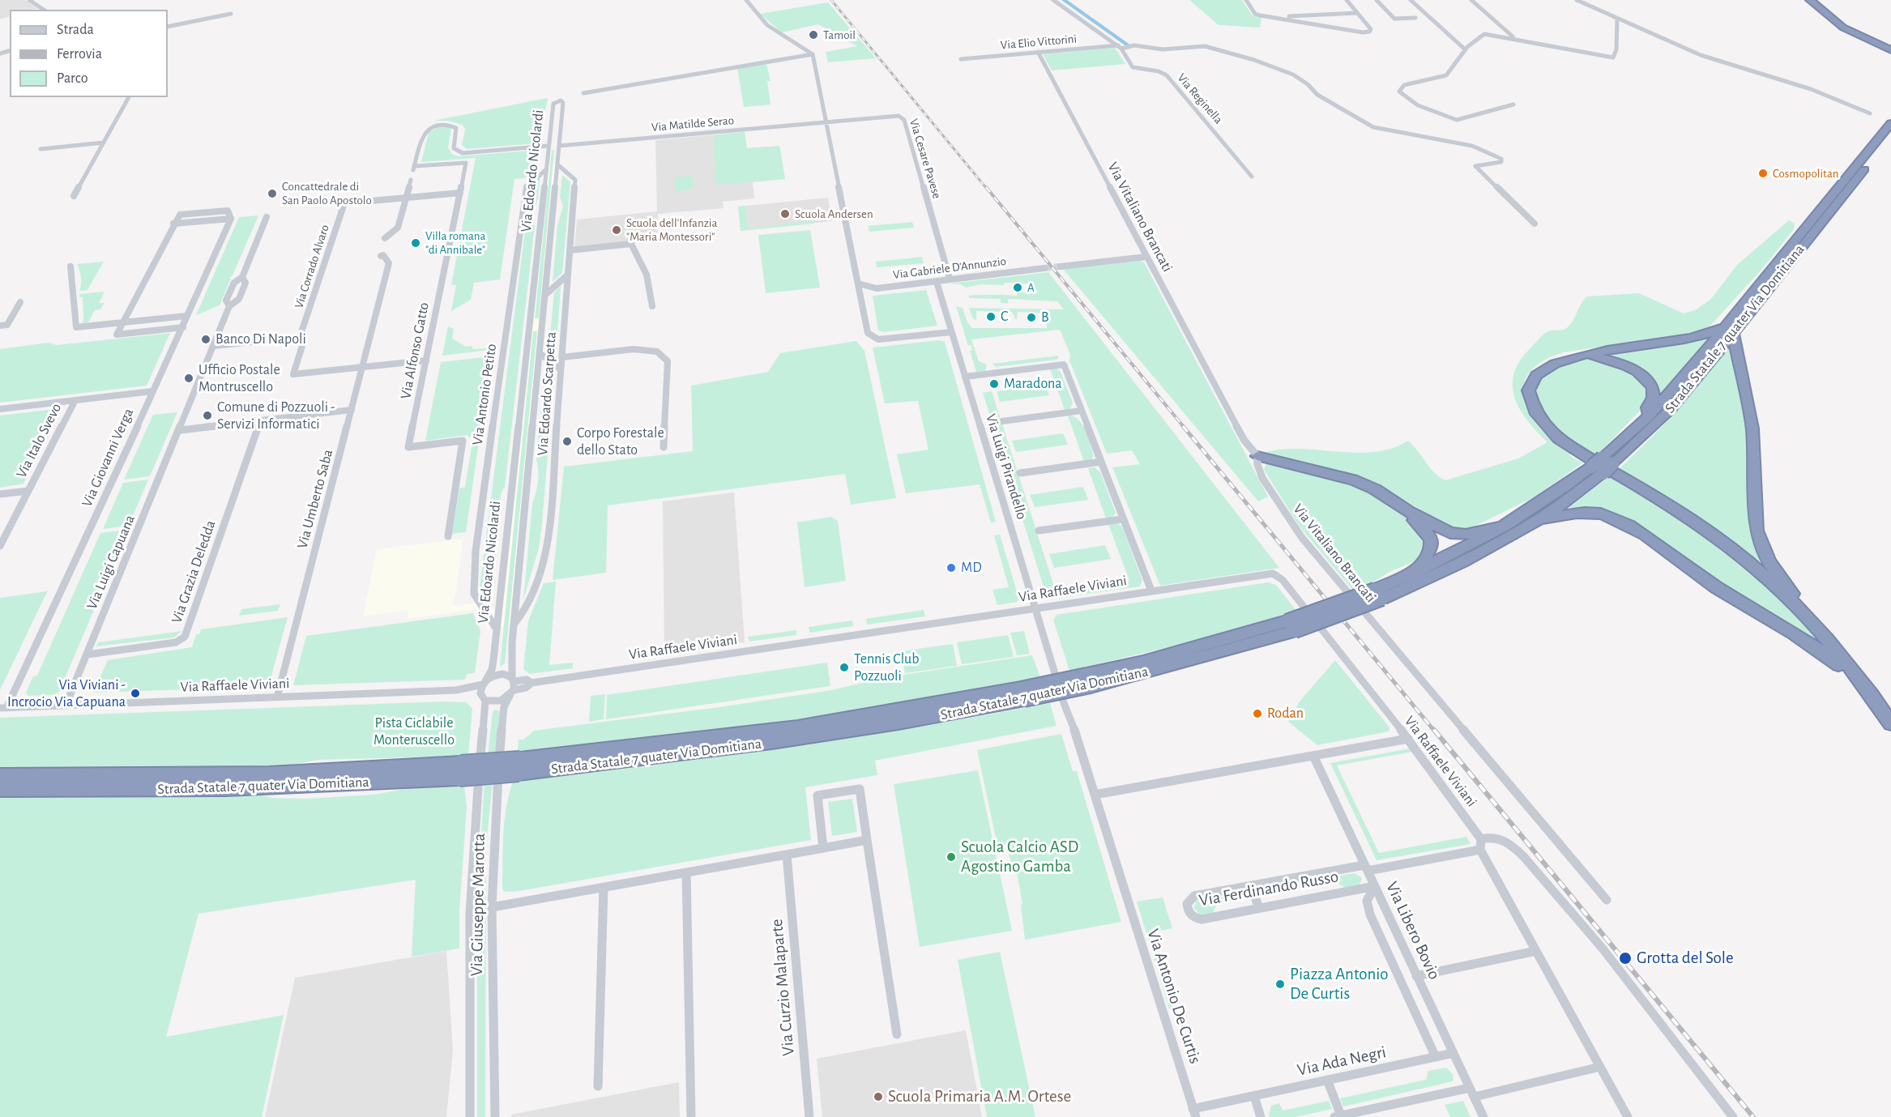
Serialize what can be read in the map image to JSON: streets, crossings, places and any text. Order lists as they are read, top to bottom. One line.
{"streets":{"highway":["Strada Statale 7 quater Via Domitiana"],"street":["Via Elio Vittorini","Via Reginella","Via Matilde Serao","Via Cesare Pavese","Via Edoardo Nicolardi","Via Vitaliano Brancati","Via Corrado Alvaro","Via Gabriele D'Annunzio","Via Alfonso Gatto","Via Edoardo Scarpetta","Via Antonio Petito","Via Italo Svevo","Via Giovanni Verga","Via Luigi Pirandello","Via Umberto Saba","Via Luigi Capuana","Via Grazia Deledda","Via Raffaele Viviani","Via Ferdinando Russo","Via Giuseppe Marotta","Via Libero Bovio","Via Curzio Malaparte","Via Antonio De Curtis","Via Ada Negri"]},"crossings":[["Via Elio Vittorini","Via Reginella"],["Via Elio Vittorini","Via Vitaliano Brancati"],["Via Matilde Serao","Via Cesare Pavese"],["Via Matilde Serao","Via Edoardo Nicolardi"],["Via Cesare Pavese","Via Gabriele D'Annunzio"],["Via Edoardo Nicolardi","Via Edoardo Scarpetta"],["Via Edoardo Nicolardi","Via Antonio Petito"],["Via Edoardo Nicolardi","Via Giuseppe Marotta"],["Via Corrado Alvaro","Via Alfonso Gatto"],["Via Corrado Alvaro","Via Umberto Saba"],["Via Gabriele D'Annunzio","Via Luigi Pirandello"],["Via Giovanni Verga","Via Raffaele Viviani"],["Via Luigi Pirandello","Via Raffaele Viviani"],["Via Luigi Pirandello","Via Antonio De Curtis"],["Via Umberto Saba","Via Raffaele Viviani"],["Via Luigi Capuana","Via Grazia Deledda"],["Via Luigi Capuana","Via Raffaele Viviani"],["Via Ferdinando Russo","Via Libero Bovio"],["Via Libero Bovio","Via Ada Negri"],["Via Antonio De Curtis","Via Ada Negri"]],"parks":["Pista Ciclabile Monteruscello"],"places":["Tamoil","Cosmopolitan","Concattedrale di San Paolo Apostolo","Scuola Andersen","Scuola dell'Infanzia \"Maria Montessori\"","Villa romana \"di Annibale\"","A","C","B","Banco Di Napoli","Ufficio Postale Montruscello","Maradona","Comune di Pozzuoli - Servizi Informatici","Corpo Forestale dello Stato","MD","Tennis Club Pozzuoli","Via Viviani - Incrocio Via Capuana","Rodan","Scuola Calcio ASD Agostino Gamba","Grotta del Sole","Piazza Antonio De Curtis","Scuola Primaria A.M. Ortese"],"legend":["Strada","Ferrovia","Parco"]}
